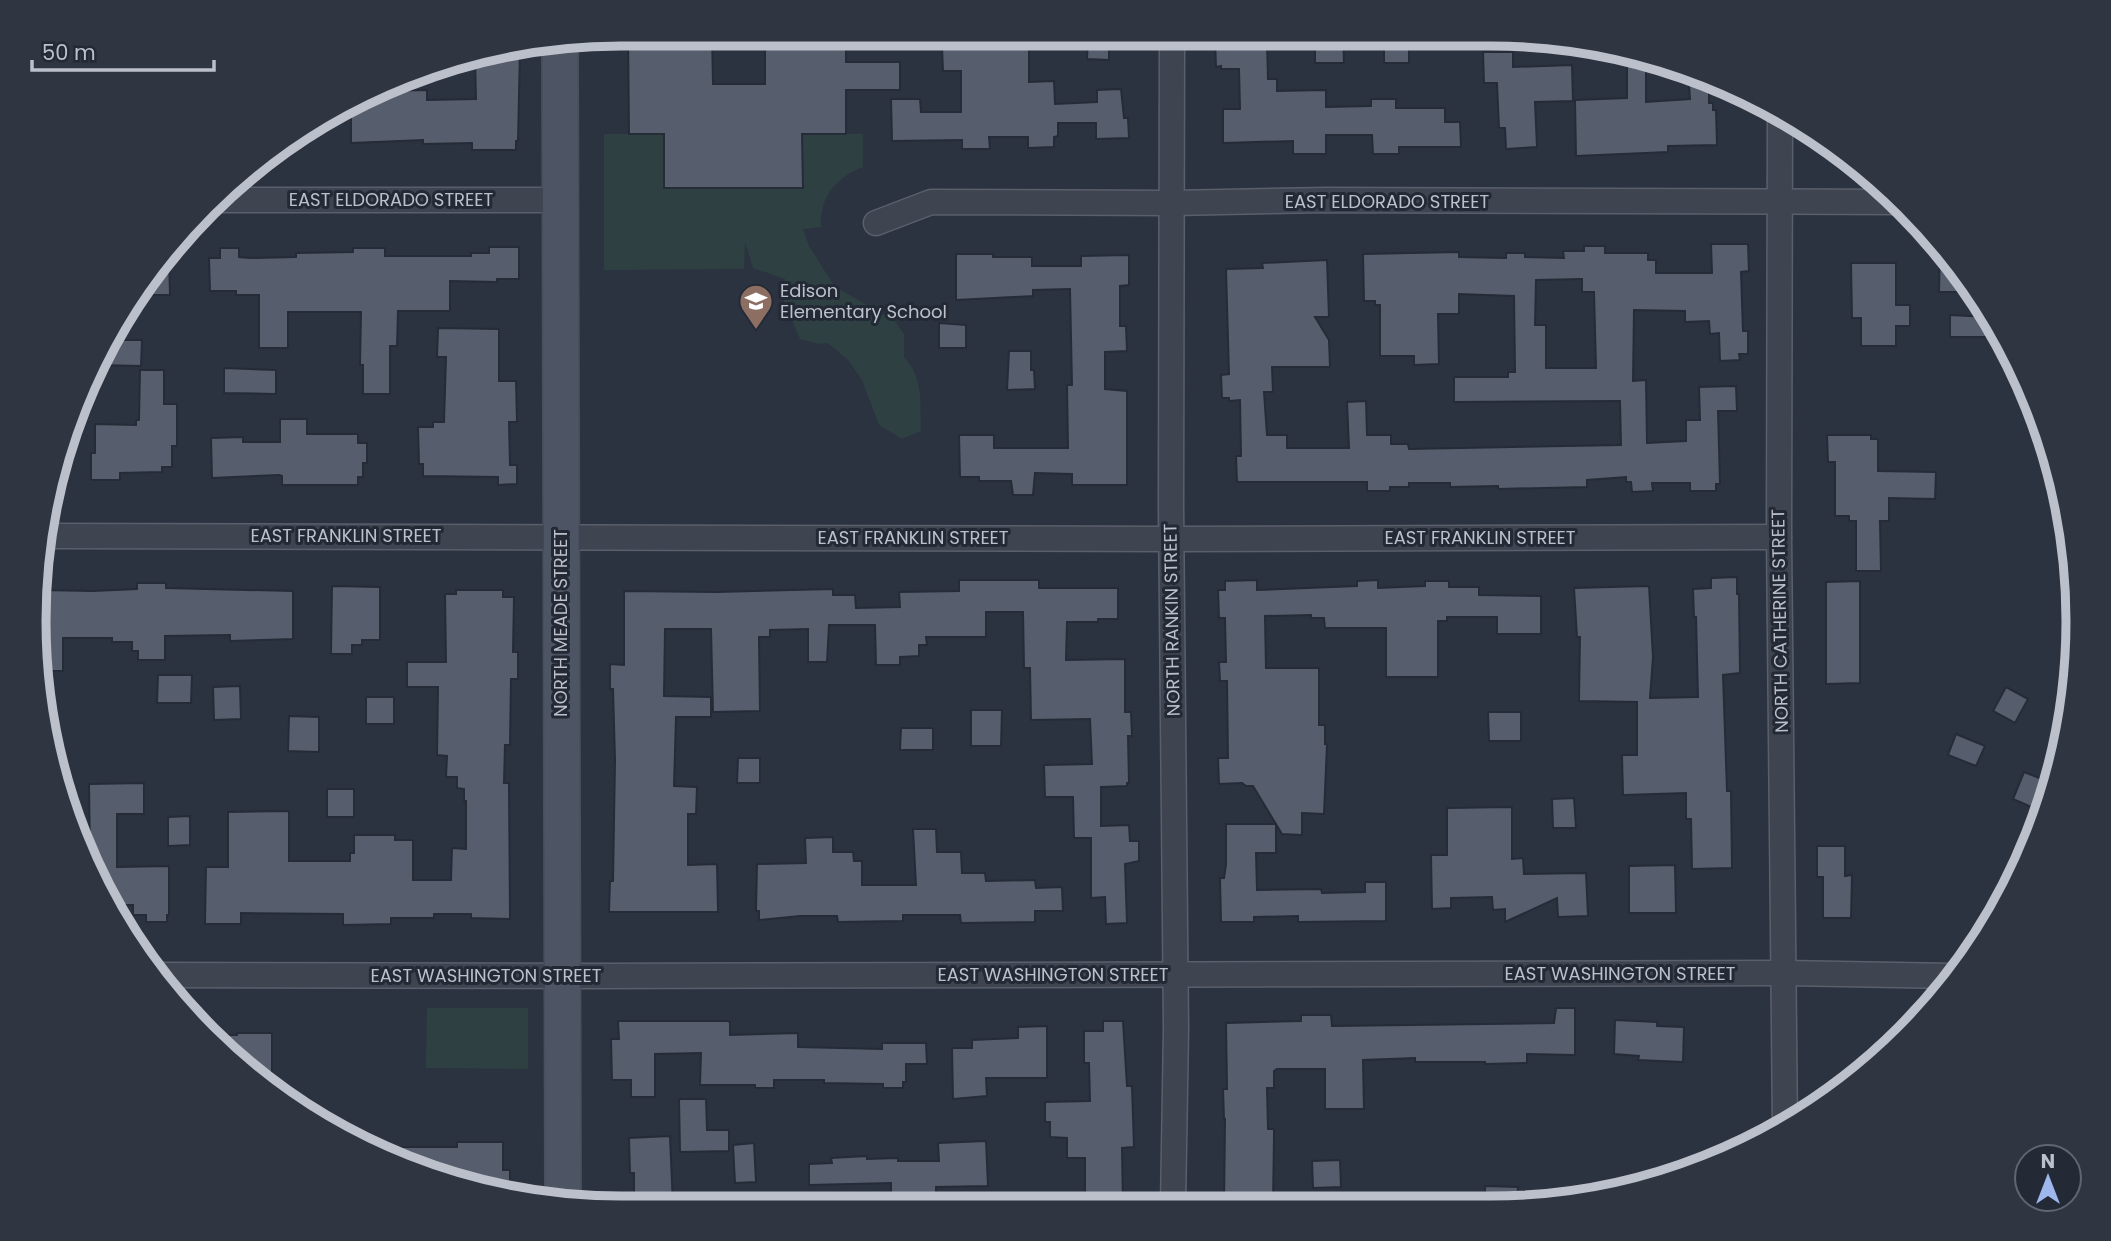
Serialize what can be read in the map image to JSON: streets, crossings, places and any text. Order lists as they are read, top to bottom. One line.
{"streets":{"street":["EAST ELDORADO STREET","EAST FRANKLIN STREET","NORTH RANKIN STREET","NORTH CATHERINE STREET","NORTH MEADE STREET","EAST WASHINGTON STREET"]},"crossings":[["EAST ELDORADO STREET","NORTH RANKIN STREET"],["EAST ELDORADO STREET","NORTH CATHERINE STREET"],["EAST ELDORADO STREET","NORTH MEADE STREET"],["EAST FRANKLIN STREET","NORTH RANKIN STREET"],["EAST FRANKLIN STREET","NORTH CATHERINE STREET"],["EAST FRANKLIN STREET","NORTH MEADE STREET"],["NORTH RANKIN STREET","EAST WASHINGTON STREET"],["NORTH CATHERINE STREET","EAST WASHINGTON STREET"],["NORTH MEADE STREET","EAST WASHINGTON STREET"]],"places":{"school or university":["Edison Elementary School"]},"scale_bar":"50 m","north":"top"}
